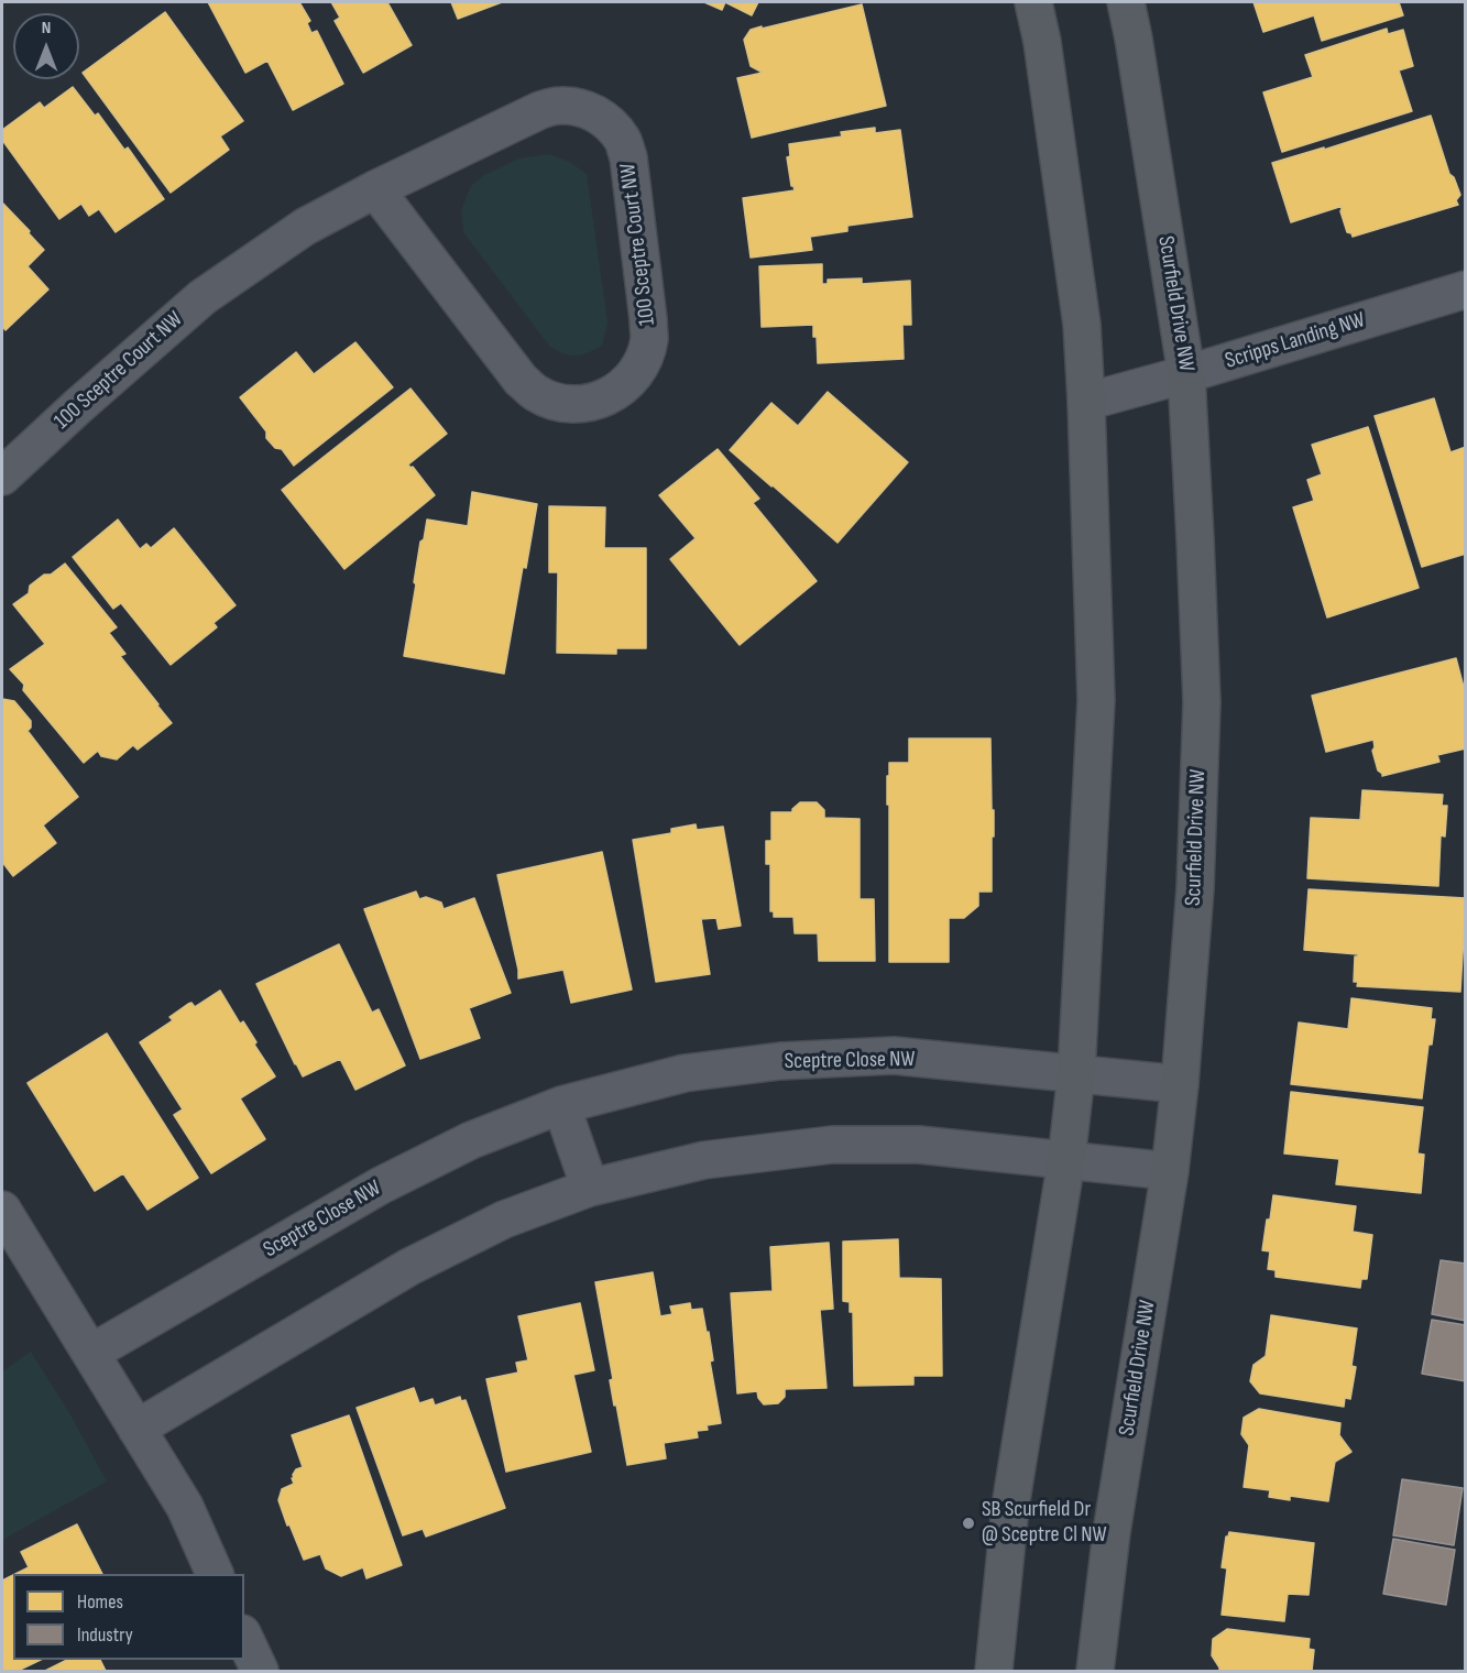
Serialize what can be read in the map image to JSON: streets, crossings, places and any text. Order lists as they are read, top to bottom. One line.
{"streets":{"street":["100 Sceptre Court NW","Scurfield Drive NW","Scripps Landing NW","Sceptre Close NW"]},"crossings":[["Scurfield Drive NW","Scripps Landing NW"],["Scurfield Drive NW","Sceptre Close NW"]],"places":["SB Scurfield Dr @ Sceptre Cl NW"],"legend":["Homes","Industry"],"north":"top"}
